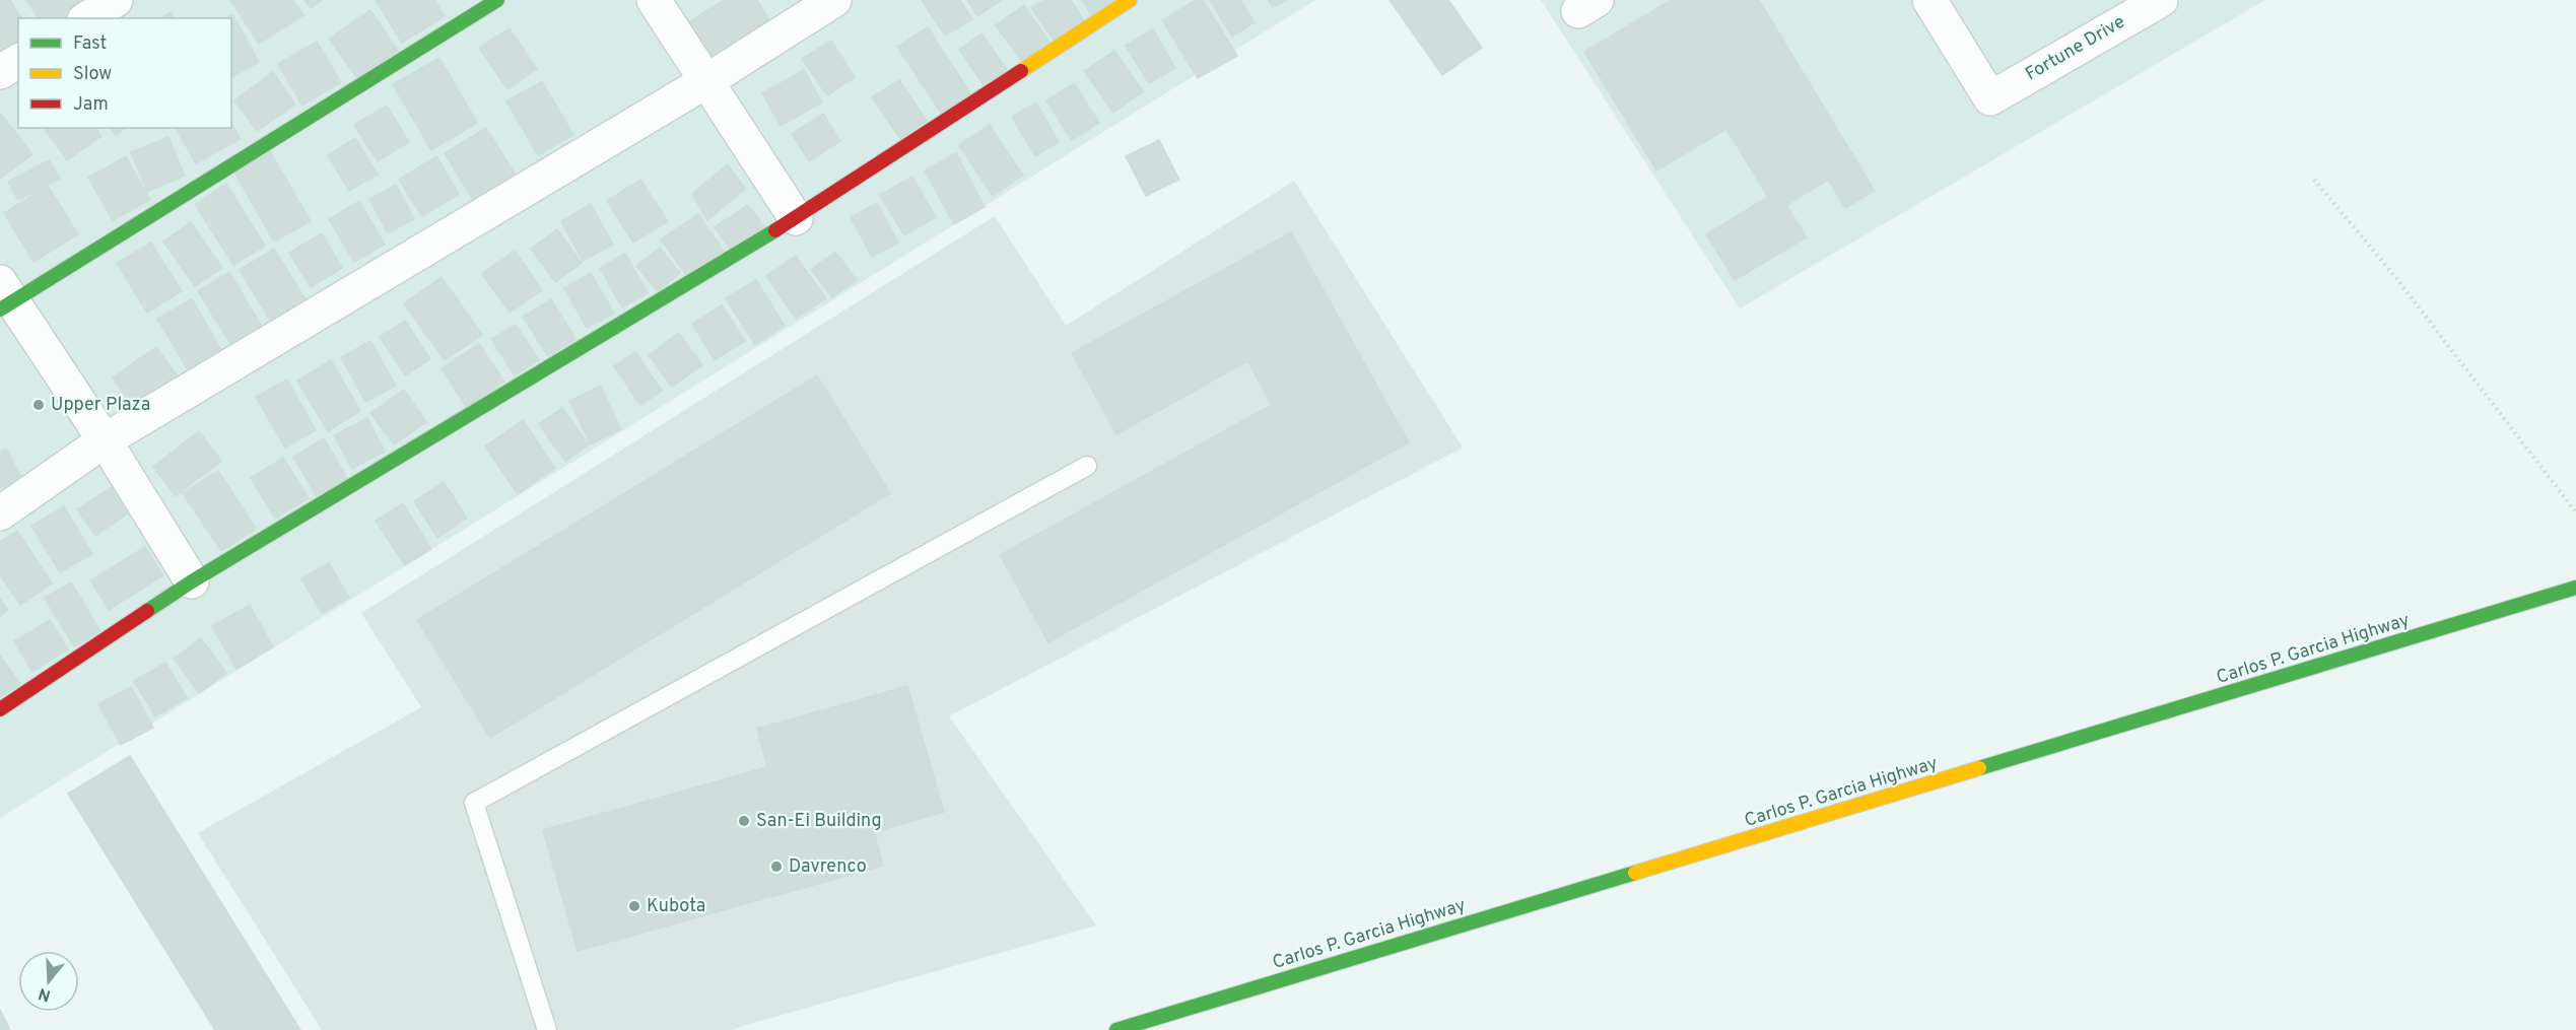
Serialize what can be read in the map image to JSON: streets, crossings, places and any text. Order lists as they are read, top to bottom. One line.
{"streets":{"main road":["Carlos P. Garcia Highway"],"street":["Fortune Drive"]},"places":["Upper Plaza","San-Ei Building","Davrenco","Kubota"],"legend":["Fast","Slow","Jam"],"north":"bottom"}
